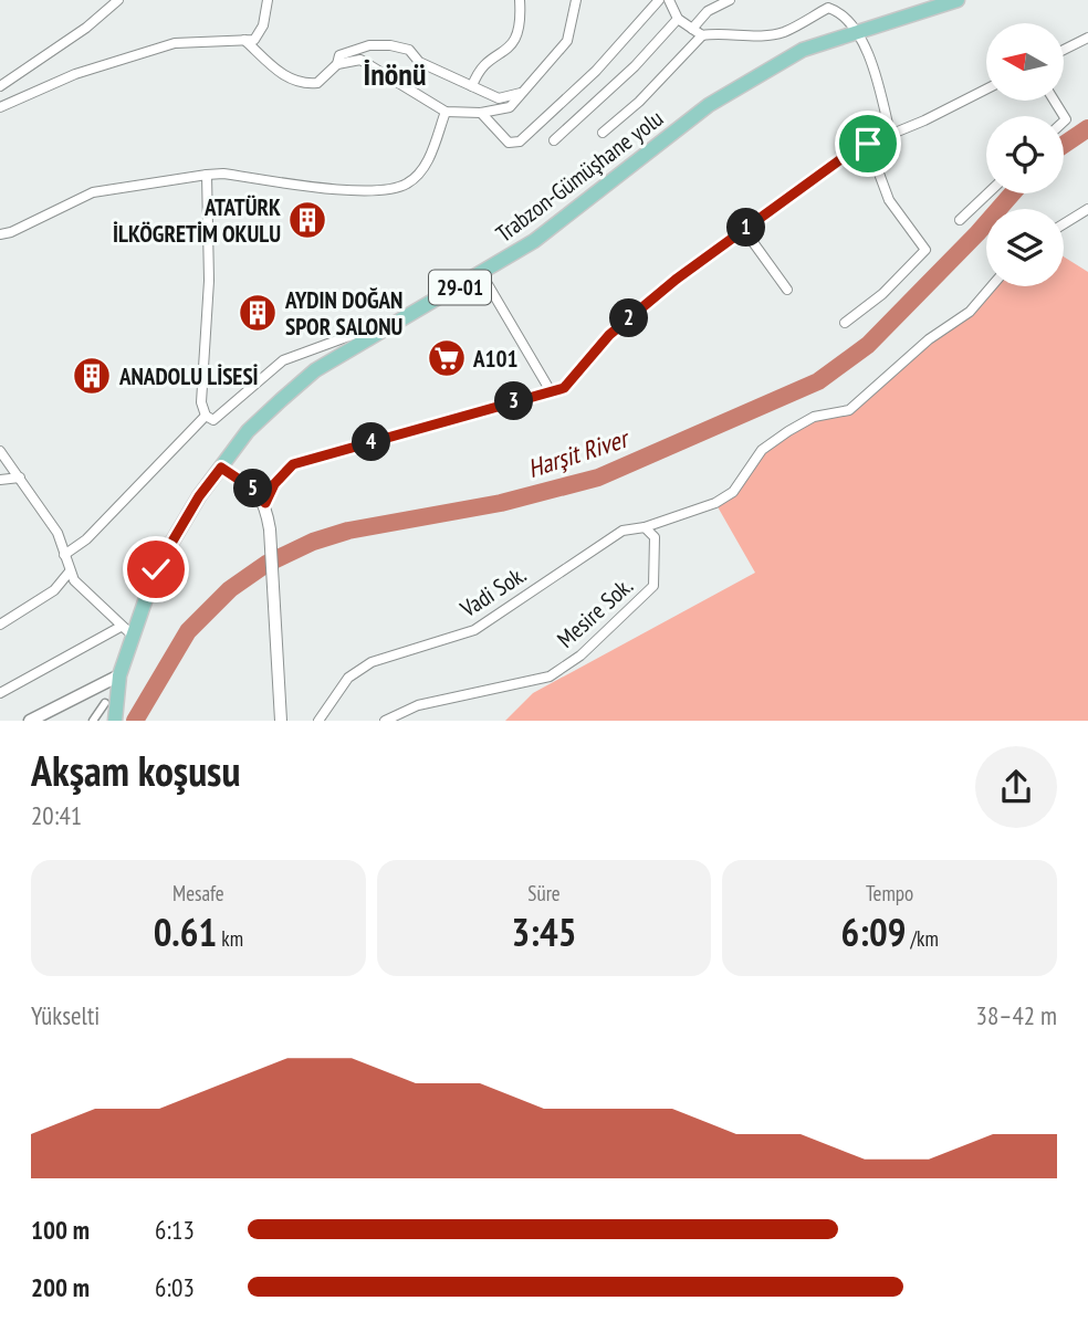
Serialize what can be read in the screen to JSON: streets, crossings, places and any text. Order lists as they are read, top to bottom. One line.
{"streets":{"main road":["Trabzon-Gümüşhane yolu","29-01"],"street":["Vadi Sok.","Mesire Sok."]},"crossings":[["Vadi Sok.","Mesire Sok."]],"districts":["İnönü"],"water":["Harşit River"],"places":{"building":["ATATÜRK İLKÖGRETİM OKULU","AYDIN DOĞAN SPOR SALONU","ANADOLU LİSESİ"],"supermarket":["A101"]},"north":"left","page":{"pins":["1","2","3","4","5"],"heading":["Akşam koşusu","20:41"],"stats":[["Mesafe","0.61 km"],["Süre","3:45"],["Tempo","6:09 /km"]],"chart":["Yükselti","38–42 m"],"list":[{"name":"100 m","note":"6:13"},{"name":"200 m","note":"6:03"}]}}
